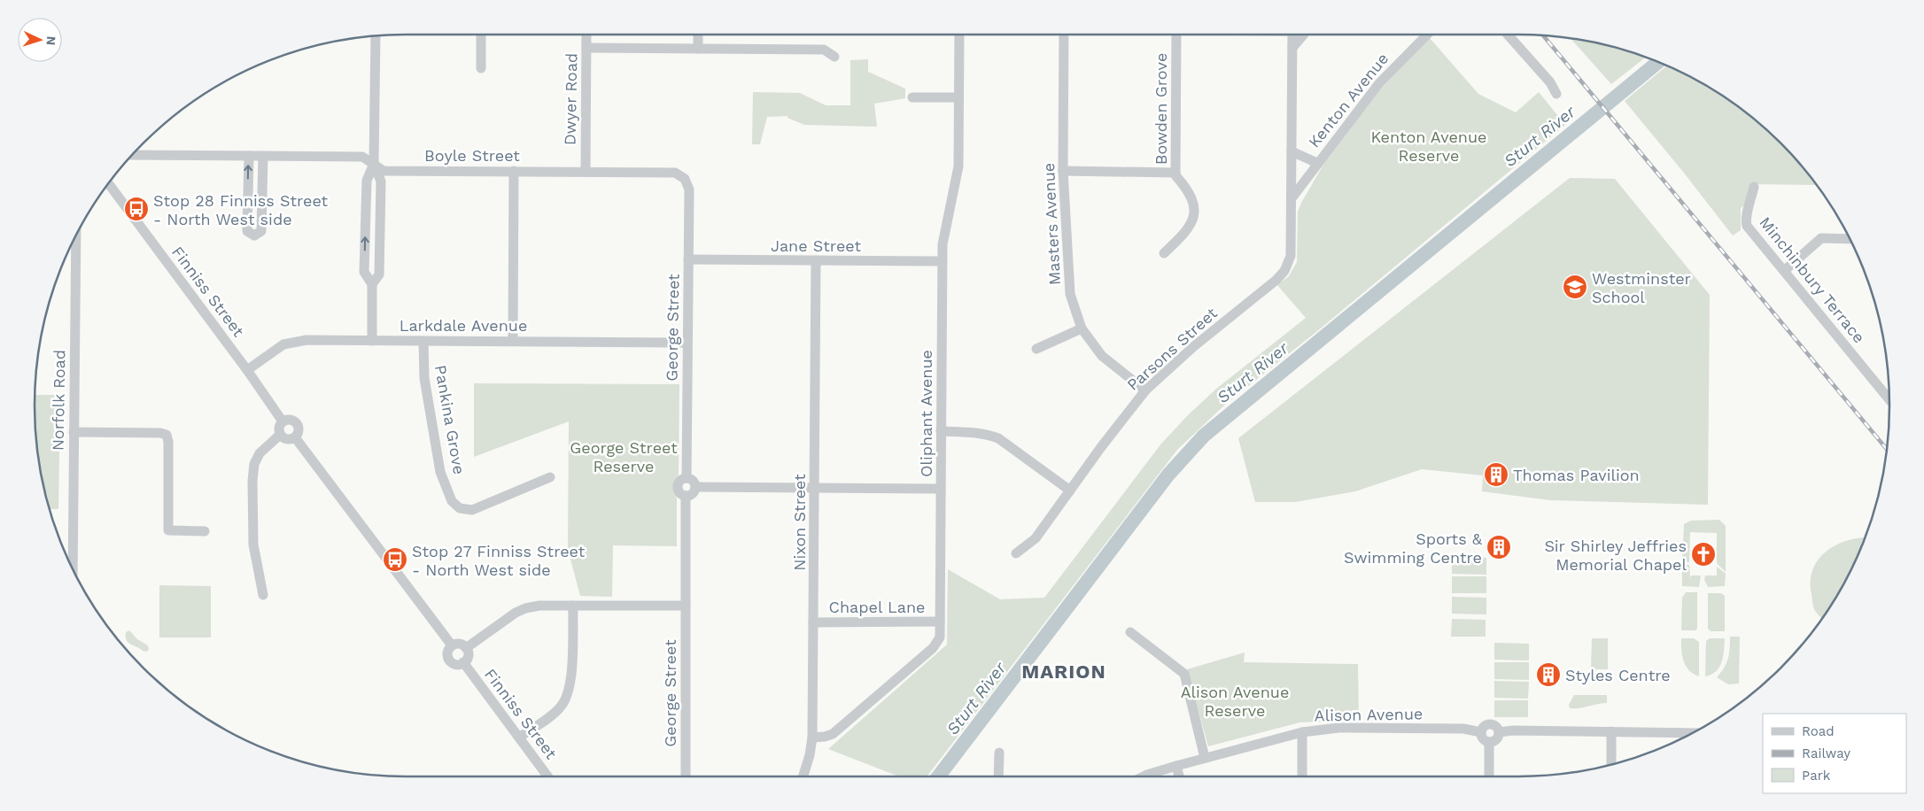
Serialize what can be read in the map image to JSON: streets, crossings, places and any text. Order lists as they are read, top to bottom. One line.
{"streets":{"street":["Dwyer Road","Kenton Avenue","Bowden Grove","Boyle Street","Masters Avenue","Jane Street","Minchinbury Terrace","Finniss Street","Larkdale Avenue","George Street","Parsons Street","Norfolk Road","Oliphant Avenue","Pankina Grove","Nixon Street","Chapel Lane","Alison Avenue"]},"crossings":[["Dwyer Road","Boyle Street"],["Kenton Avenue","Parsons Street"],["Boyle Street","George Street"],["Masters Avenue","Parsons Street"],["Jane Street","George Street"],["Jane Street","Oliphant Avenue"],["Jane Street","Nixon Street"],["Finniss Street","Larkdale Avenue"],["Larkdale Avenue","George Street"],["Larkdale Avenue","Pankina Grove"],["Oliphant Avenue","Nixon Street"],["Oliphant Avenue","Chapel Lane"],["Nixon Street","Chapel Lane"]],"districts":["MARION"],"water":["Sturt River"],"parks":["Kenton Avenue Reserve","George Street Reserve","Alison Avenue Reserve"],"places":{"bus stop":["Stop 28 Finniss Street - North West side","Stop 27 Finniss Street - North West side"],"school or university":["Westminster School"],"building":["Thomas Pavilion","Sports & Swimming Centre","Styles Centre"],"church":["Sir Shirley Jeffries Memorial Chapel"]},"legend":["Road","Railway","Park"],"north":"right"}
